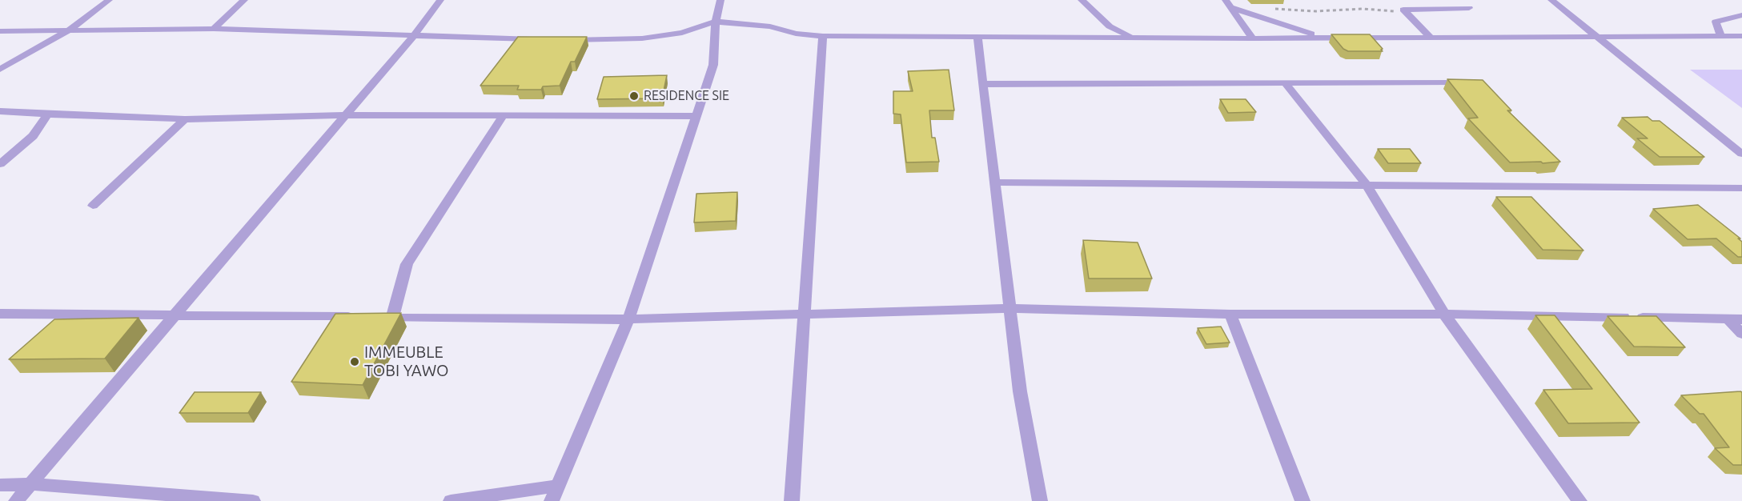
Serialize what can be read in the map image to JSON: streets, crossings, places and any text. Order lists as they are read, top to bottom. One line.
{"places":["RESIDENCE SIE","IMMEUBLE TOBI YAWO"]}
